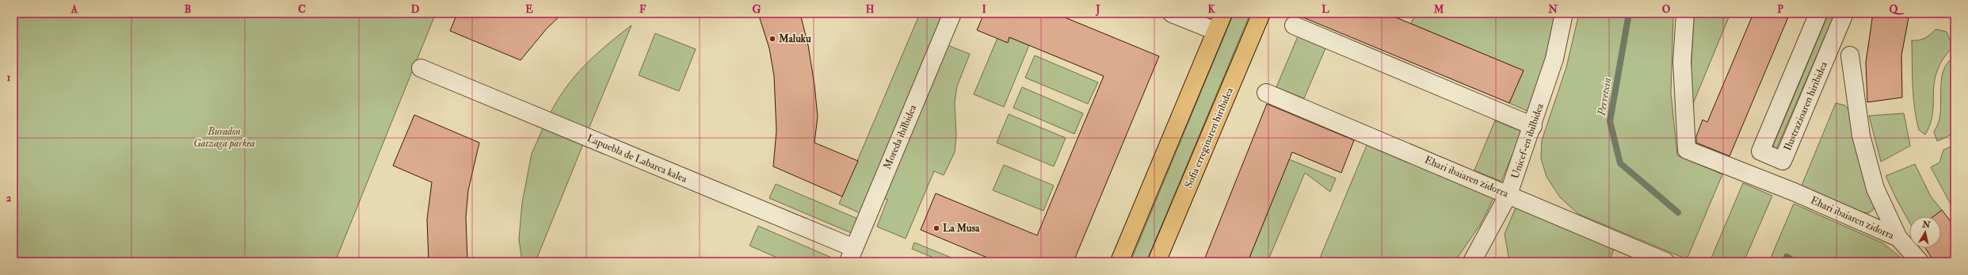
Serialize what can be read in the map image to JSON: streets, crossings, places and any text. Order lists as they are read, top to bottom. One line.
{"streets":{"main road":["Sofia erreginaren hiribidea"],"street":["Ilustrazioaren hiribidea","Moreda ibilbidea","Unicef-en ibilbidea","Lapuebla de Labarca kalea","Ehari ibaiaren zidorra"]},"crossings":[["Moreda ibilbidea","Lapuebla de Labarca kalea"],["Unicef-en ibilbidea","Ehari ibaiaren zidorra"]],"water":["Perretxin"],"parks":["Buradon Gatzaga parkea"],"places":["Maluku","La Musa"],"north":"top","grid":{"columns":["A","B","C","D","E","F","G","H","I","J","K","L","M","N","O","P","Q"],"rows":["1","2"]}}
